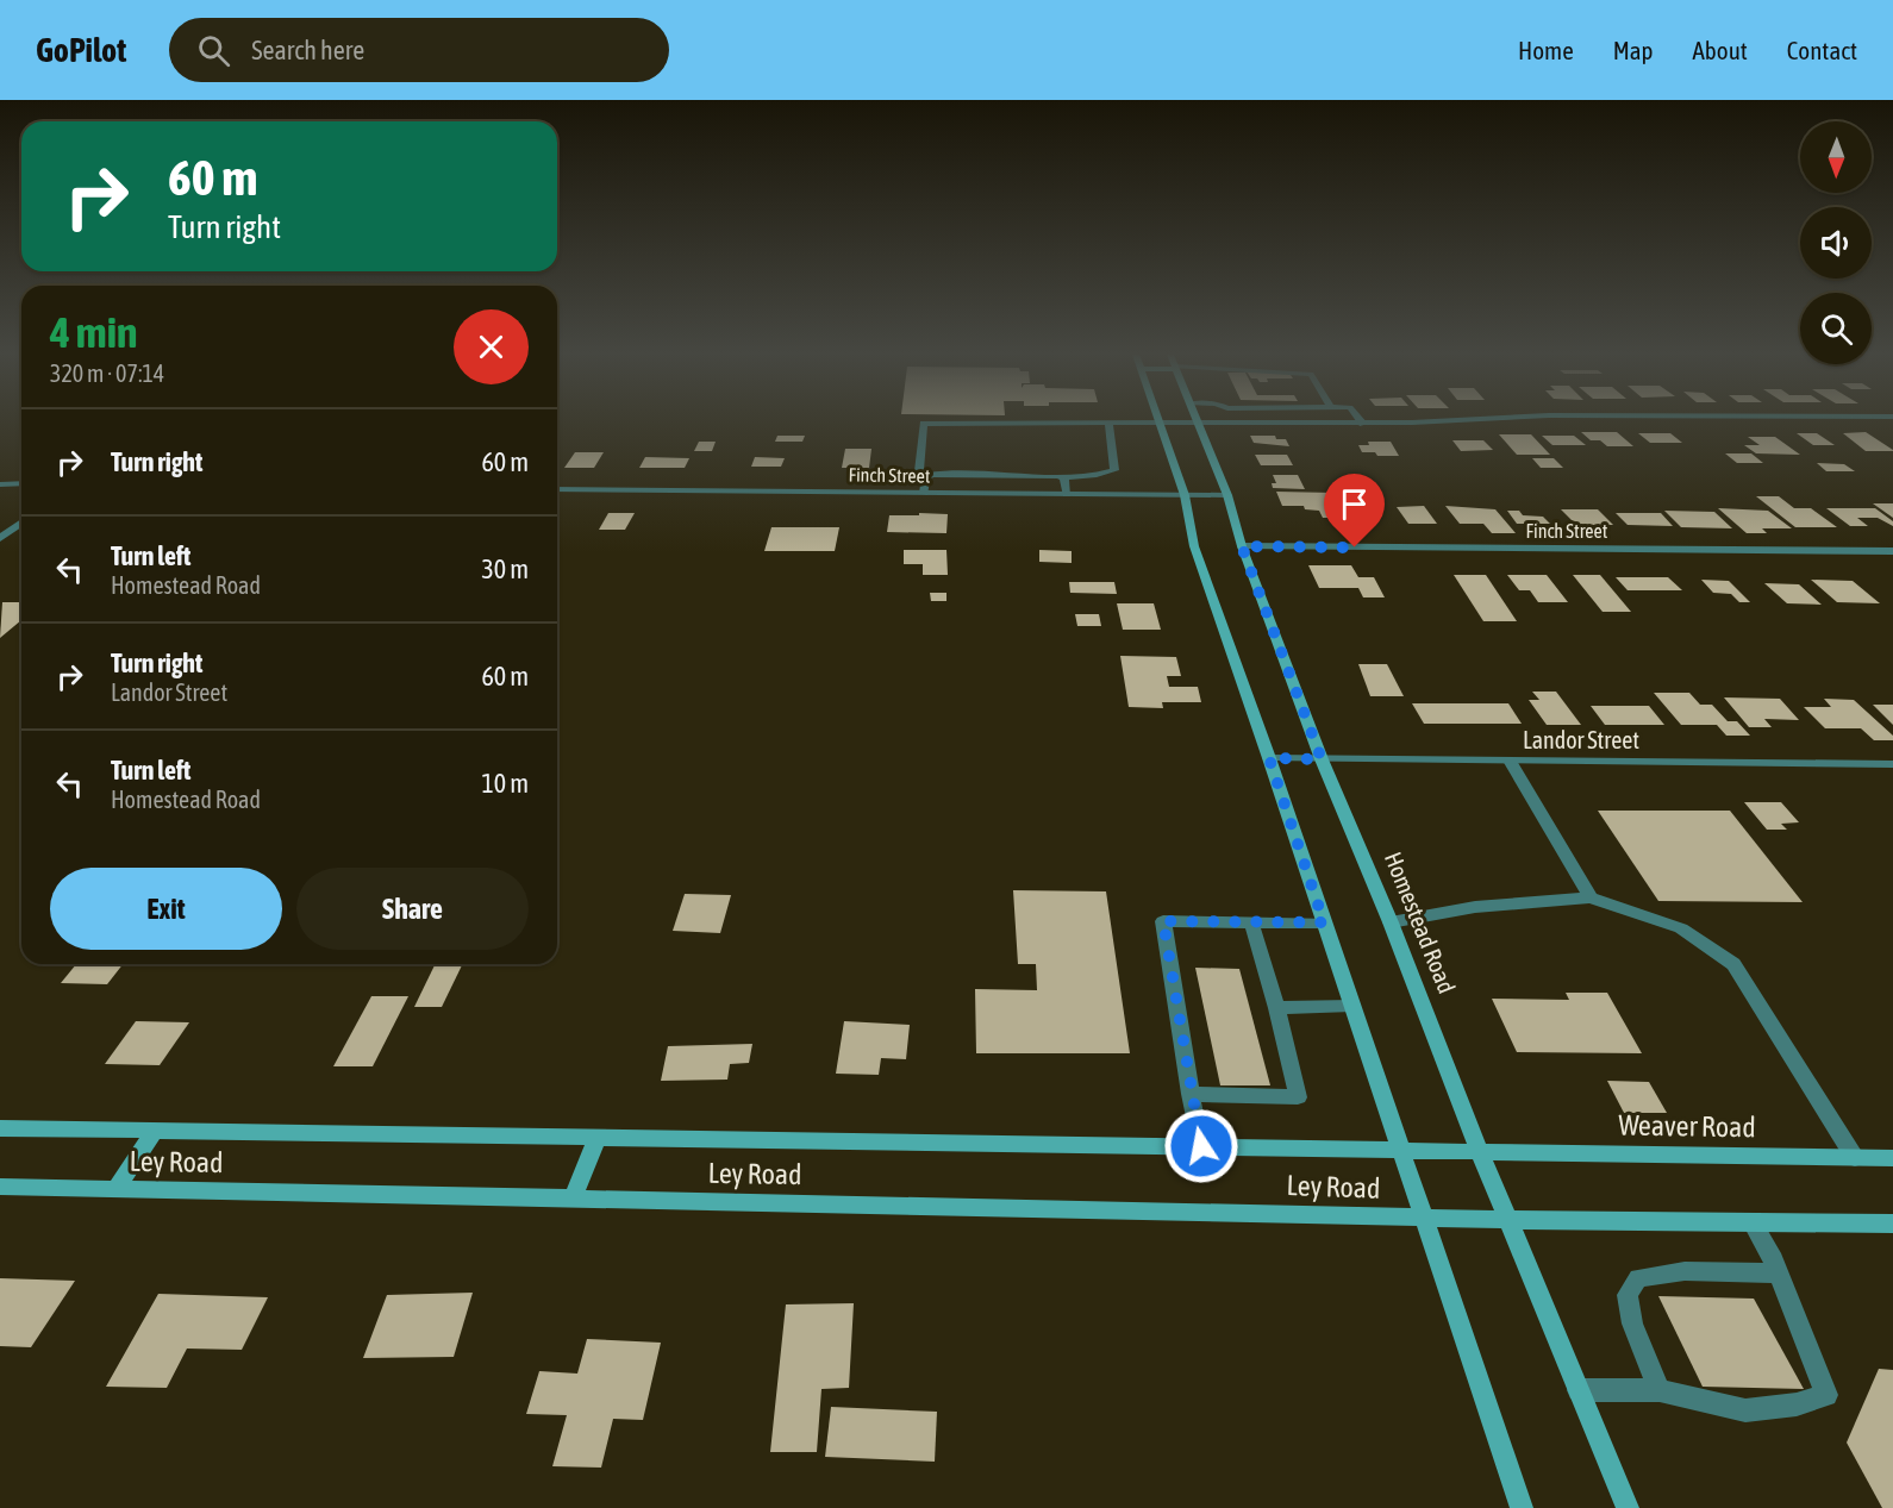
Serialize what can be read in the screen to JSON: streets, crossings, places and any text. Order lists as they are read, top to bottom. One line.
{"streets":{"main road":["Homestead Road","Weaver Road","Ley Road"],"street":["Finch Street","Landor Street"]},"crossings":[["Finch Street","Homestead Road"],["Landor Street","Homestead Road"],["Homestead Road","Weaver Road"],["Homestead Road","Ley Road"],["Weaver Road","Ley Road"]],"north":"bottom","page":{"header":"GoPilot","search":"Search here","nav":["Home","Map","About","Contact"],"turn":["60 m","Turn right"],"heading":["4 min","320 m · 07:14"],"list":[{"name":"Turn right","value":"60 m"},{"name":"Turn left","note":"Homestead Road","value":"30 m"},{"name":"Turn right","note":"Landor Street","value":"60 m"},{"name":"Turn left","note":"Homestead Road","value":"10 m"}],"buttons":["Exit","Share"]}}
